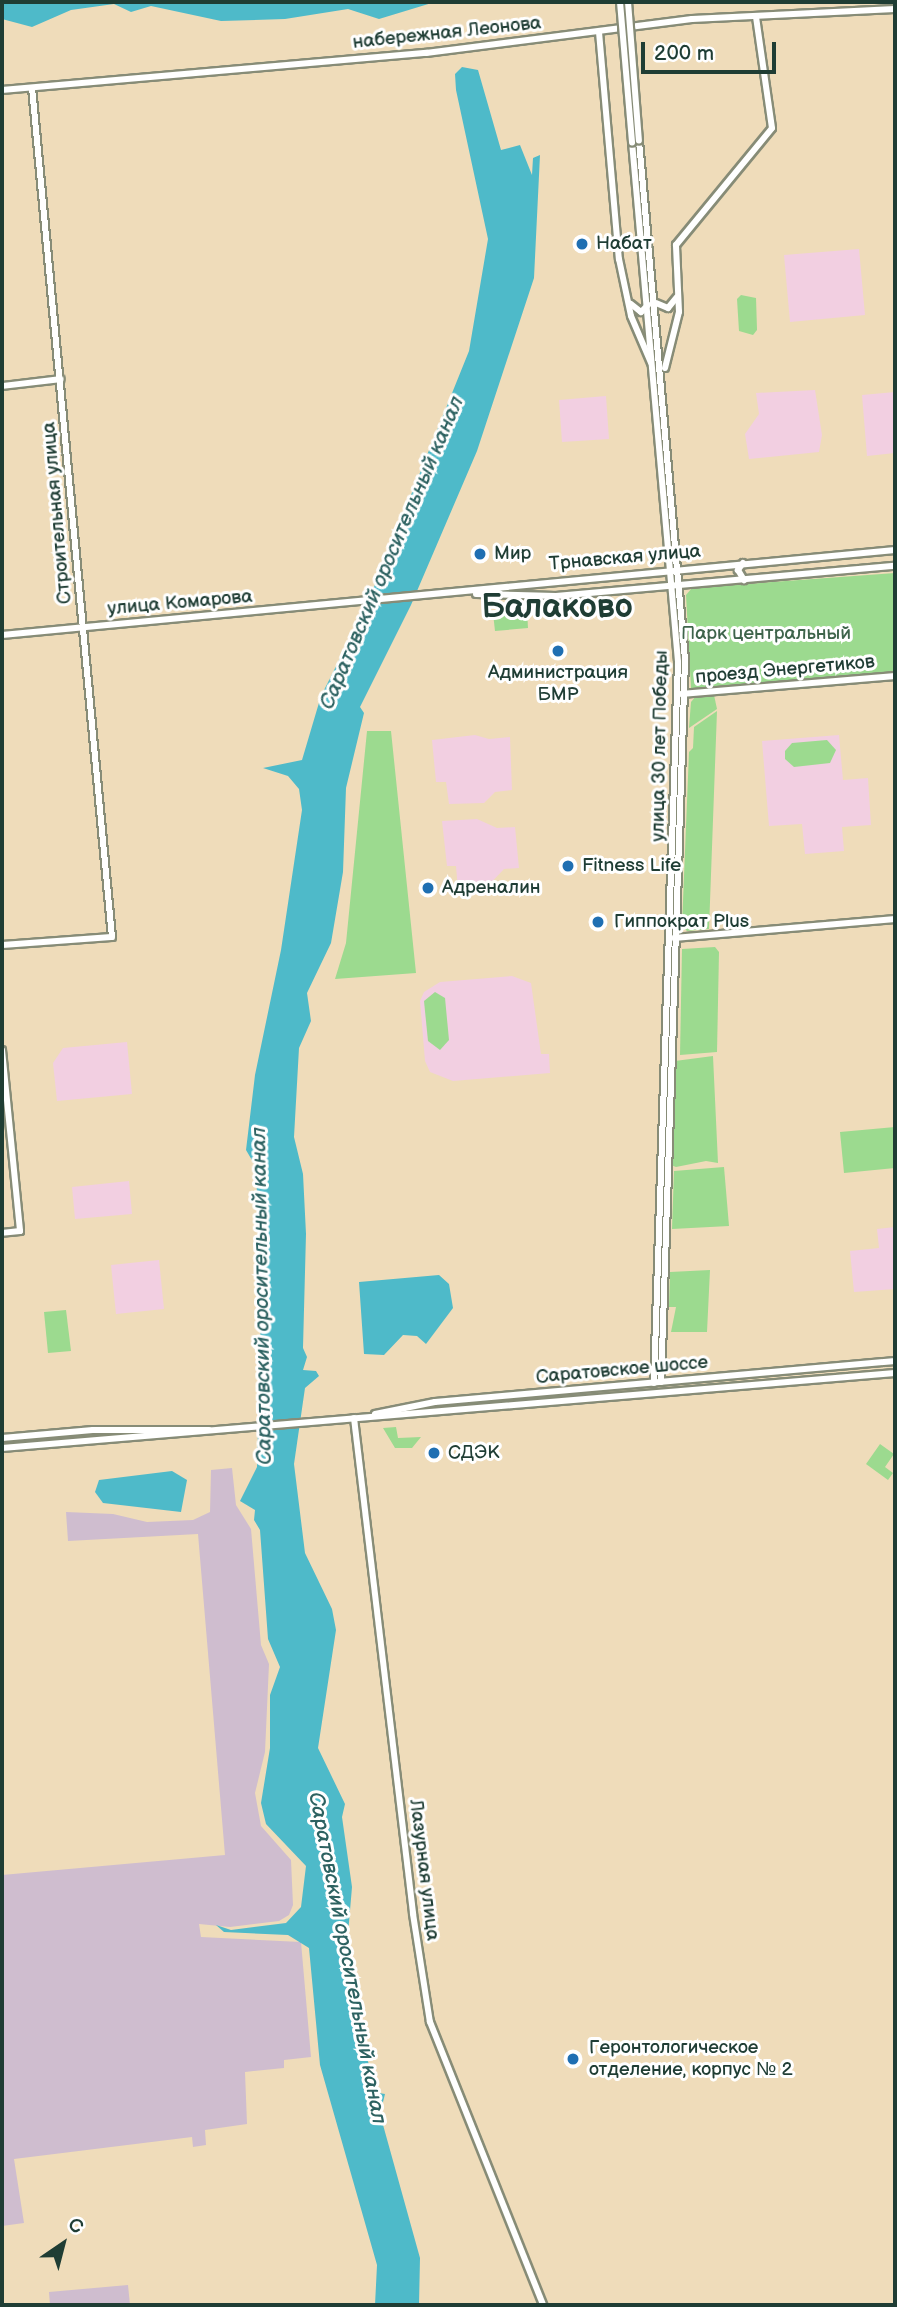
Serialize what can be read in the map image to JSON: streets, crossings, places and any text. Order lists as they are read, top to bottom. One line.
{"streets":{"main road":["набережная Леонова","Строительная улица","Трнавская улица","улица Комарова","проезд Энергетиков","улица 30 лет Победы","Саратовское шоссе","Лазурная улица"]},"crossings":[["набережная Леонова","Строительная улица"],["Строительная улица","улица Комарова"],["Трнавская улица","улица Комарова"],["Трнавская улица","улица 30 лет Победы"],["проезд Энергетиков","улица 30 лет Победы"],["улица 30 лет Победы","Саратовское шоссе"],["Саратовское шоссе","Лазурная улица"]],"districts":["Балаково"],"water":["Саратовский оросительный канал"],"parks":["Парк центральный"],"places":["Набат","Мир","Администрация БМР","Fitness Life","Адреналин","Гиппократ Plus","СДЭК","Геронтологическое отделение, корпус № 2"],"scale_bar":"200 m","north":"top right"}
